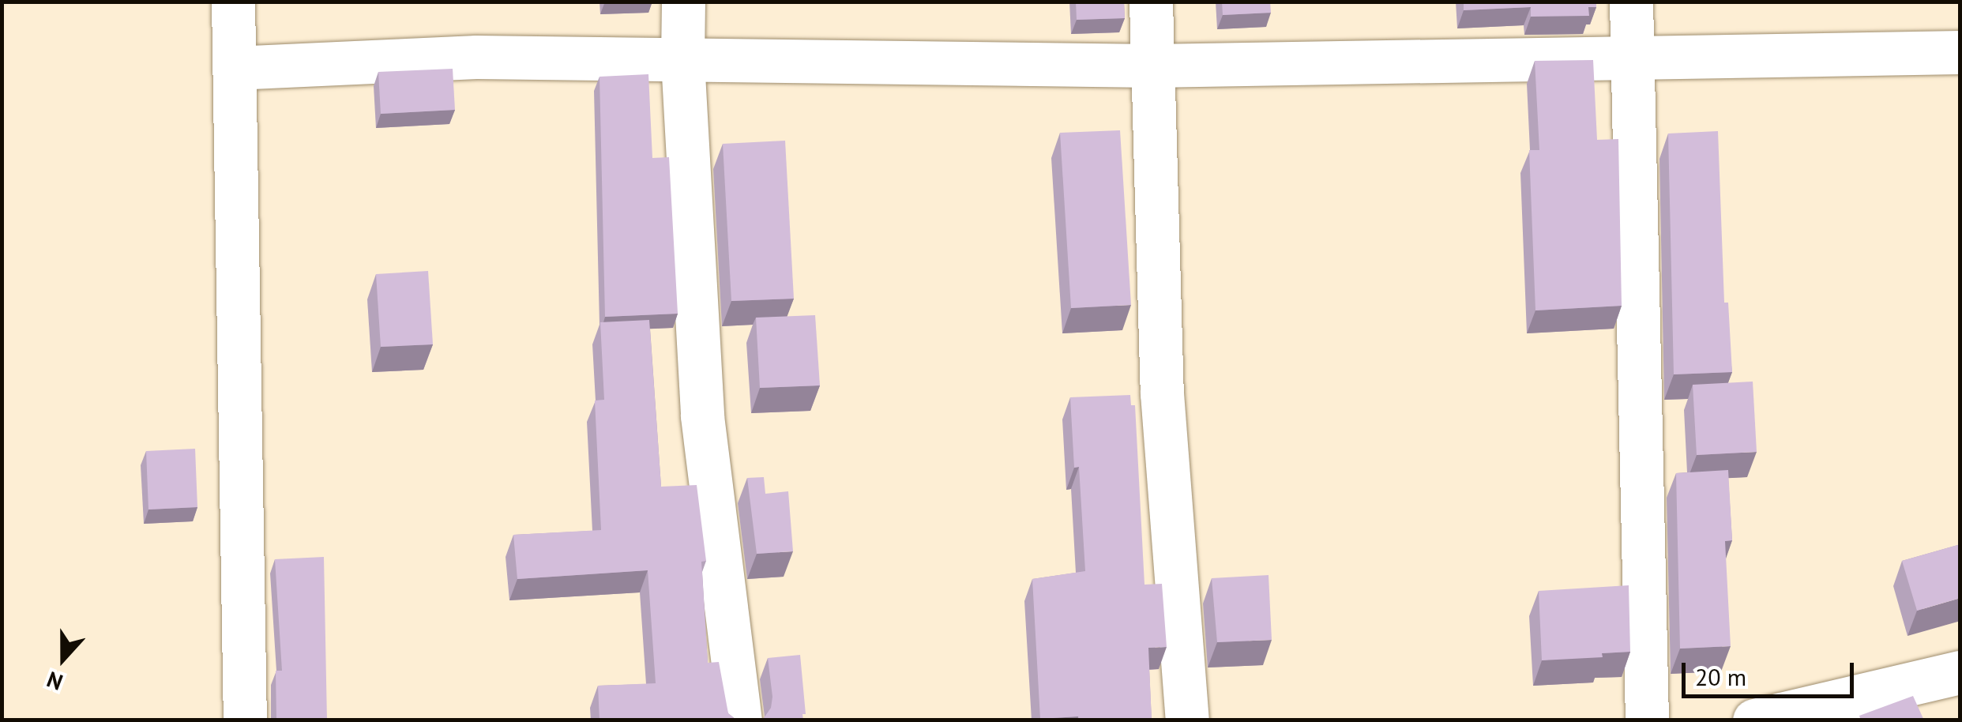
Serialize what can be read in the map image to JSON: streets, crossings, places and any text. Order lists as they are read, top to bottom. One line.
{"scale_bar":"20 m","north":"bottom"}
